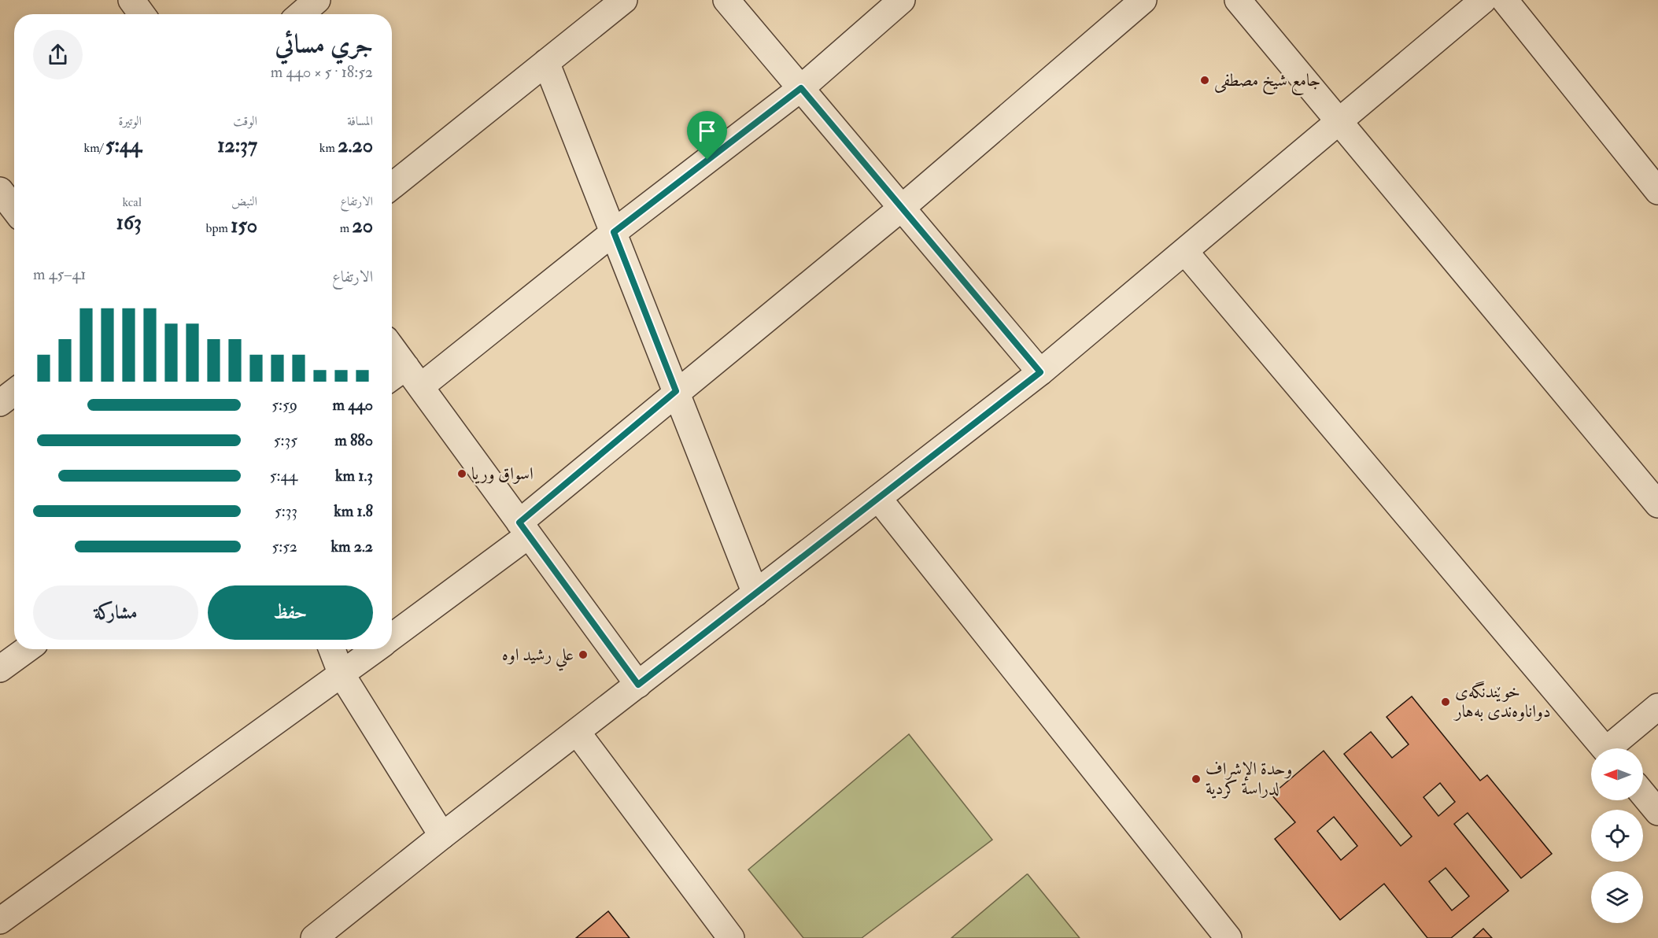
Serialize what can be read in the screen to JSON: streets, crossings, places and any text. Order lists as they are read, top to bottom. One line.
{"places":["جامع شيخ مصطفى","اسواق وريا","علي رشيد اوه","خوێندنگەی دواناوەندی بەهار","وحدة الإشراف لدراسة كردية"],"north":"left","page":{"heading":["جري مسائي","18:52 · 5 × 440 m"],"stats":[["المسافة","2.20 km"],["الوقت","12:37"],["الوتيرة","5:44 /km"],["الارتفاع","20 m"],["النبض","150 bpm"],["kcal","163"]],"chart":["الارتفاع","41–45 m"],"list":[{"name":"440 m","note":"5:59"},{"name":"880 m","note":"5:35"},{"name":"1.3 km","note":"5:44"},{"name":"1.8 km","note":"5:33"},{"name":"2.2 km","note":"5:52"}],"buttons":["حفظ","مشاركة"]}}
